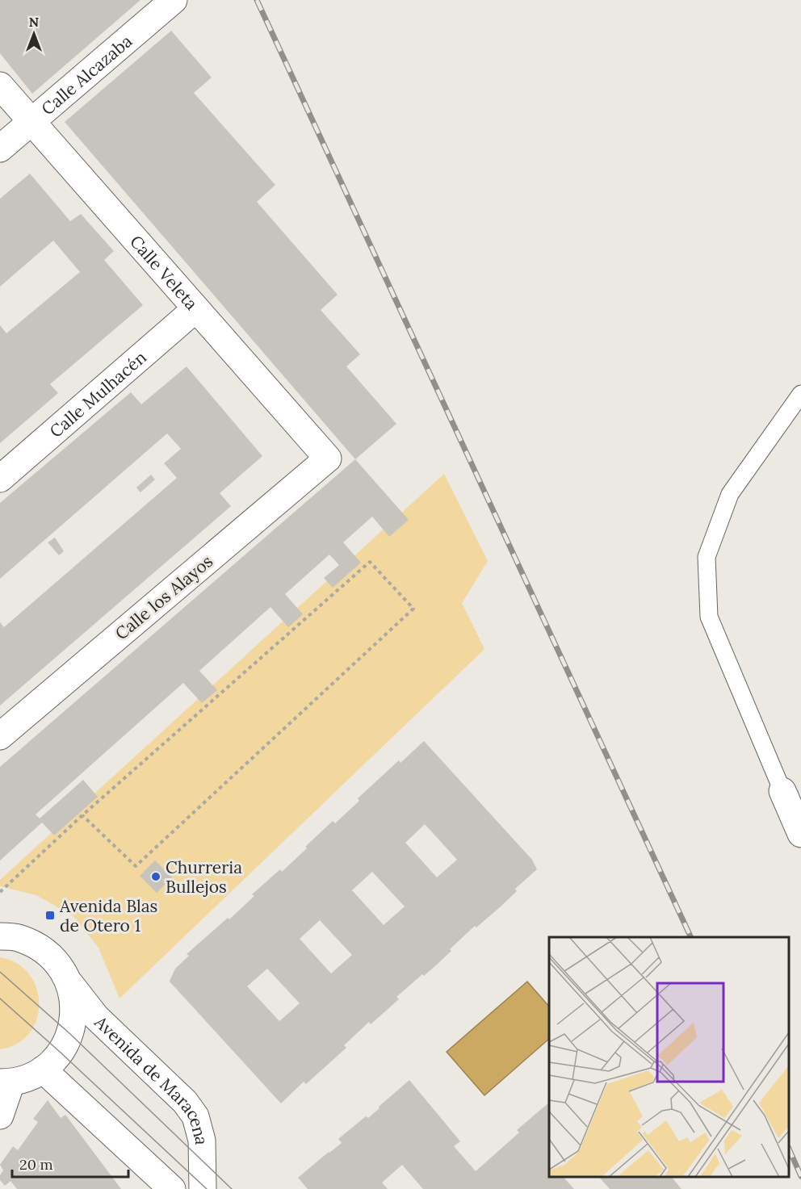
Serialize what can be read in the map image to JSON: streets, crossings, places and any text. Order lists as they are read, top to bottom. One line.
{"streets":{"street":["Calle Alcazaba","Calle Veleta","Calle Mulhacén","Calle los Alayos","Avenida de Maracena"]},"crossings":[["Calle Alcazaba","Calle Veleta"],["Calle Veleta","Calle Mulhacén"],["Calle Veleta","Calle los Alayos"]],"places":{"other":["Churreria Bullejos"],"transit":["Avenida Blas de Otero 1"]},"scale_bar":"20 m","north":"top"}
